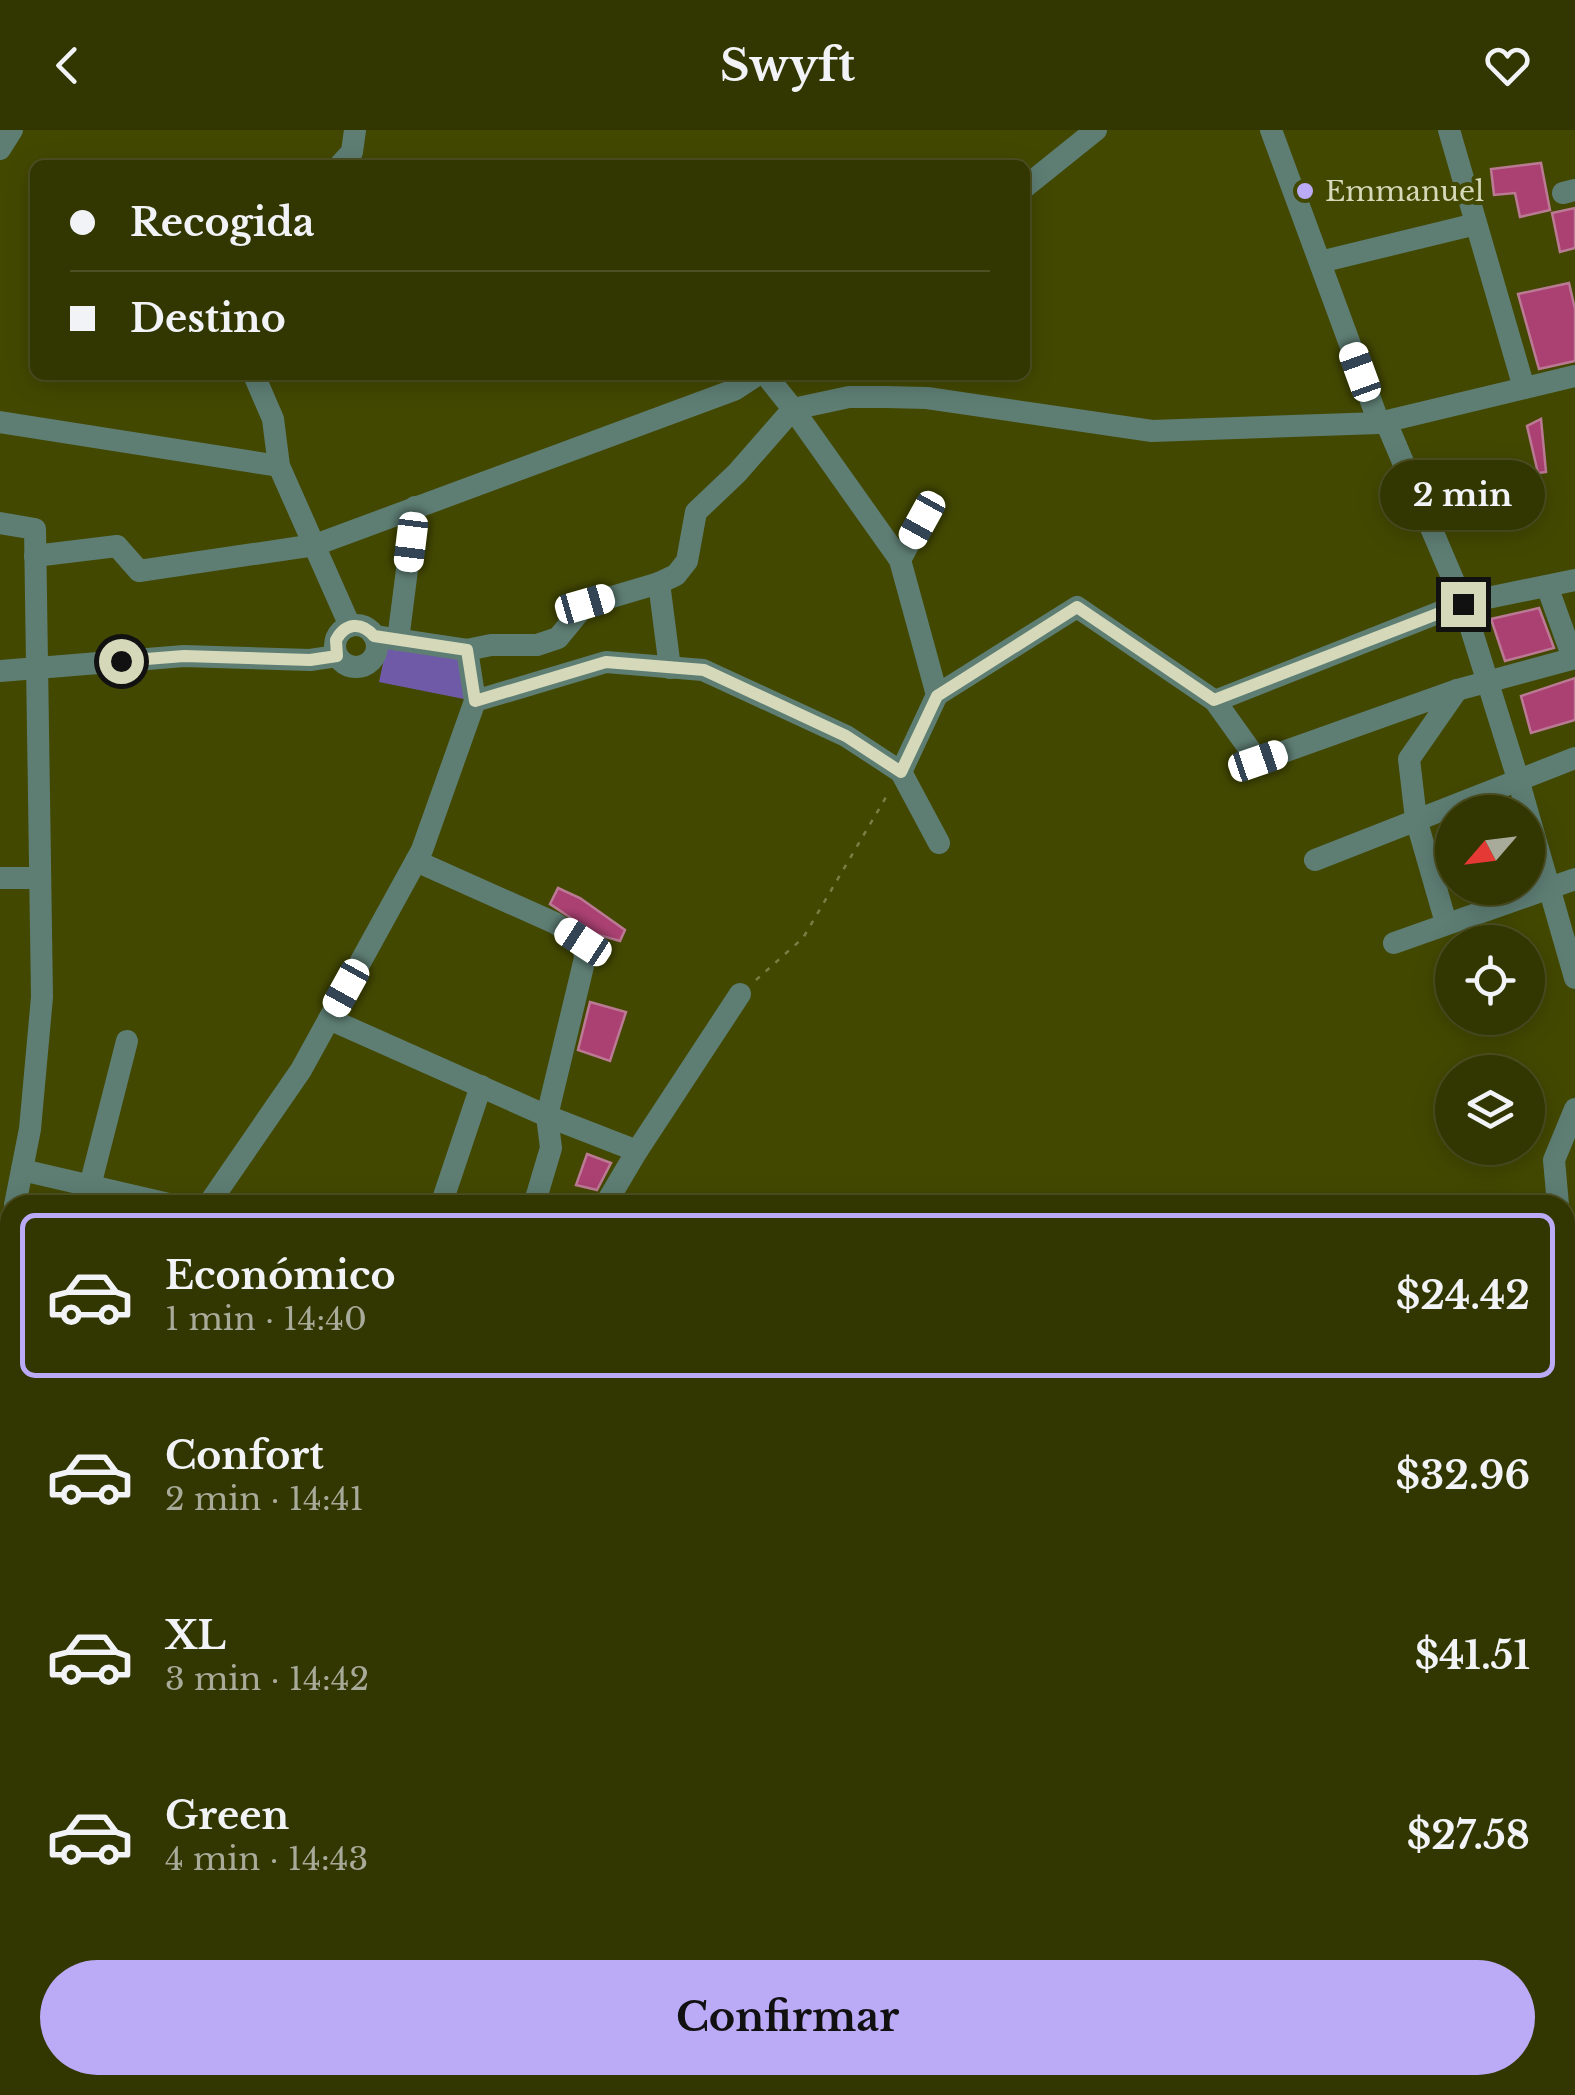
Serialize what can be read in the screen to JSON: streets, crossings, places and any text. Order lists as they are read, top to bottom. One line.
{"places":["Emmanuel"],"north":"bottom left","page":{"header":"Swyft","banner":["Recogida","Destino"],"bubble":"2 min","list":[{"name":"Económico","note":"1 min · 14:40","value":"$24.42"},{"name":"Confort","note":"2 min · 14:41","value":"$32.96"},{"name":"XL","note":"3 min · 14:42","value":"$41.51"},{"name":"Green","note":"4 min · 14:43","value":"$27.58"}],"buttons":"Confirmar"}}
